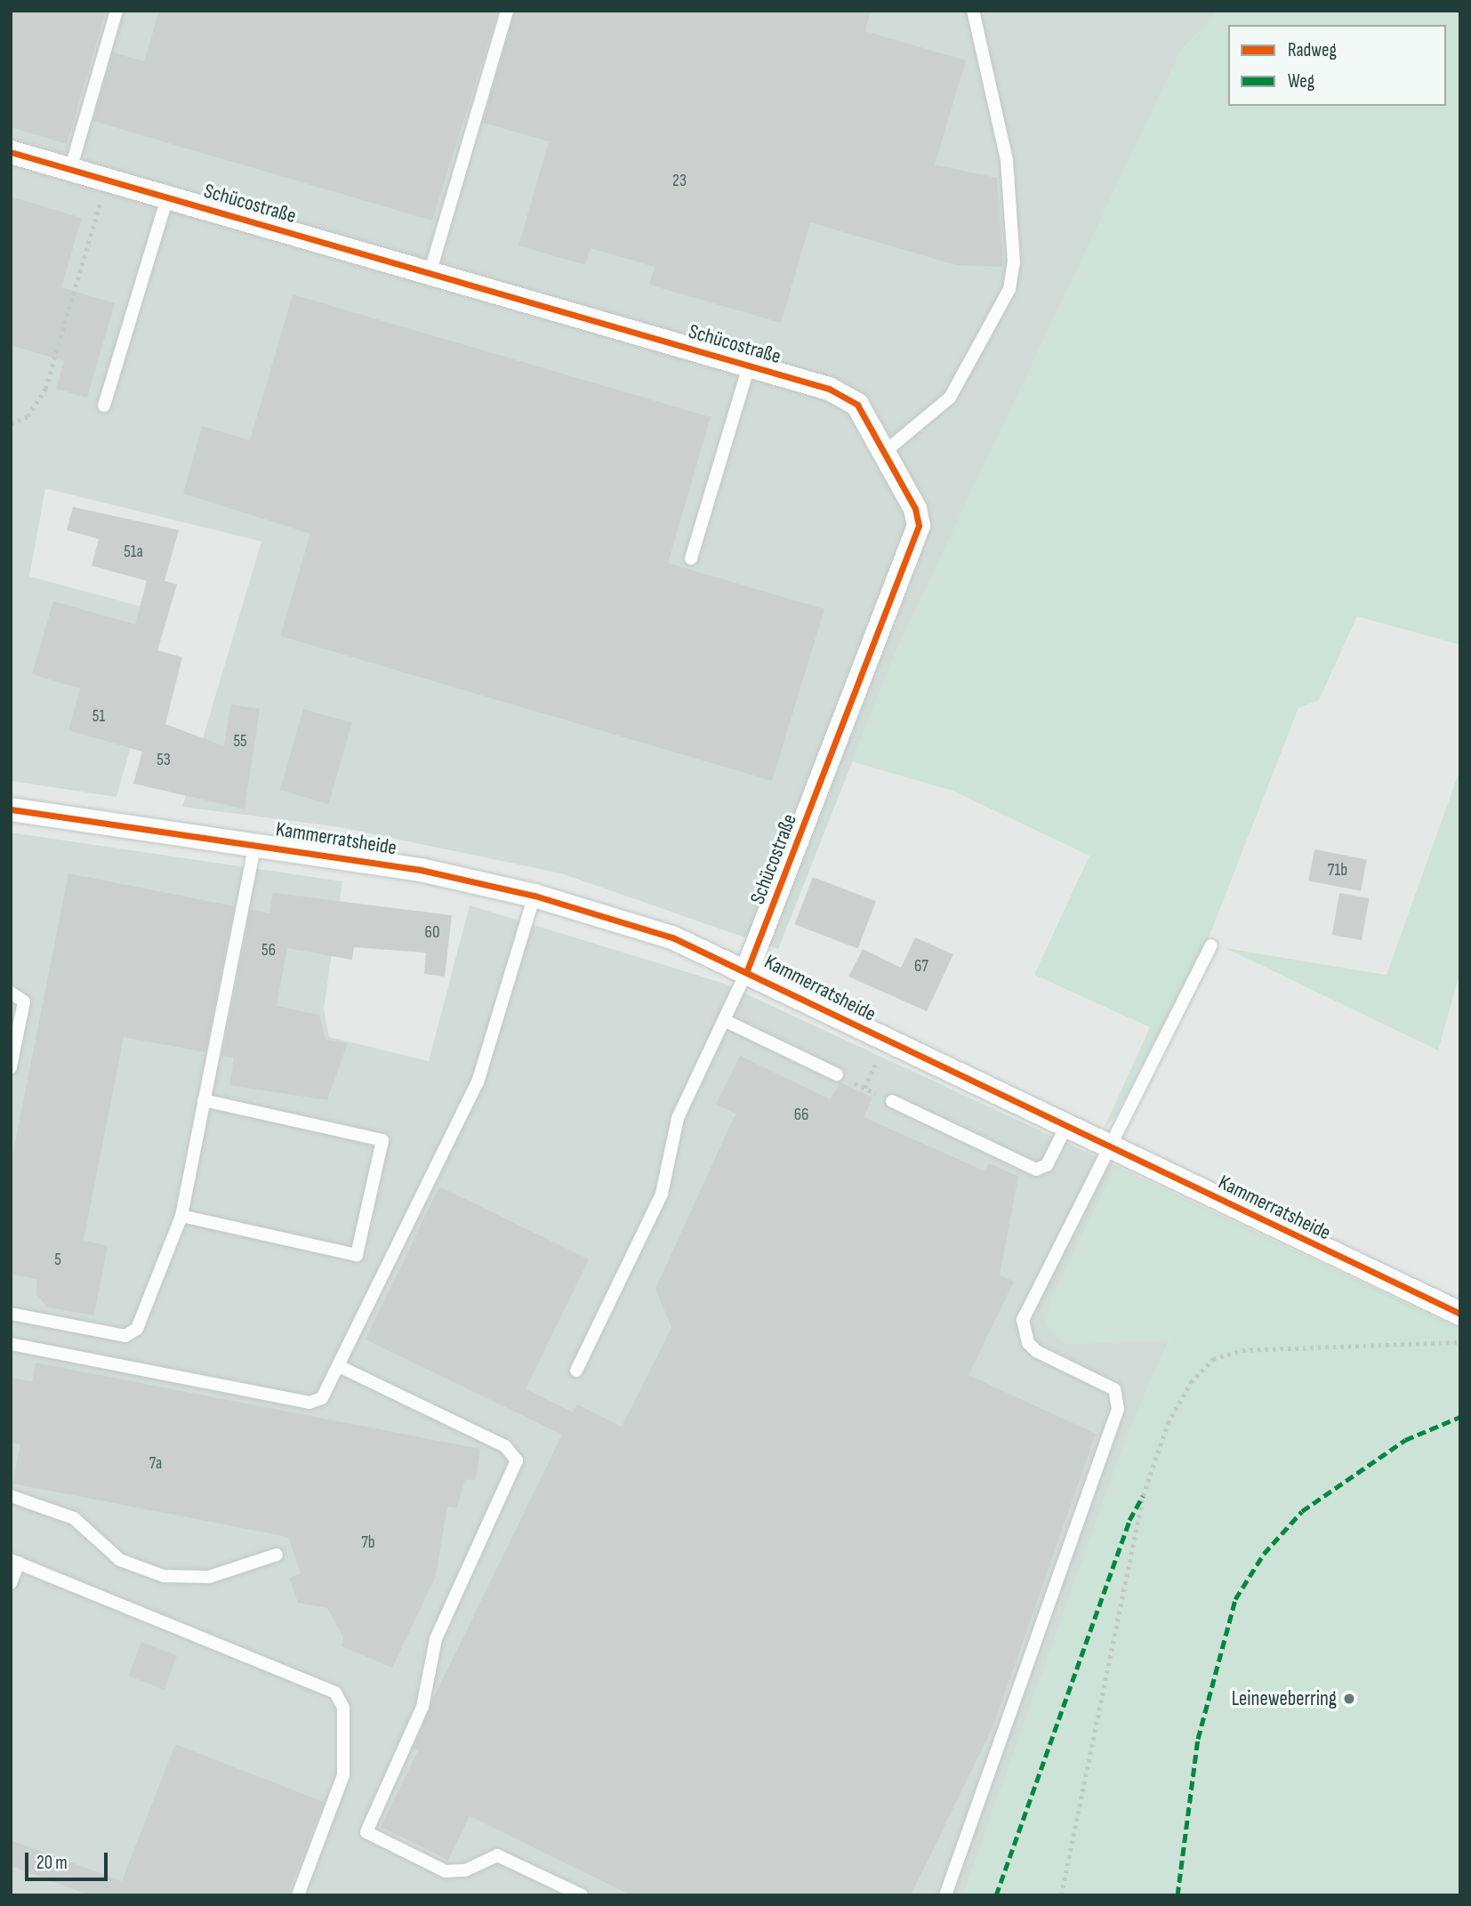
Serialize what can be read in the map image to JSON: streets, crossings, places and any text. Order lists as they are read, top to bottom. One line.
{"streets":{"street":["Schücostraße","Kammerratsheide"]},"crossings":[["Schücostraße","Kammerratsheide"]],"places":["Leineweberring"],"house_numbers":["23","51a","51","55","53","71b","60","56","67","66","5","7a","7b"],"legend":["Radweg","Weg"],"scale_bar":"20 m"}
